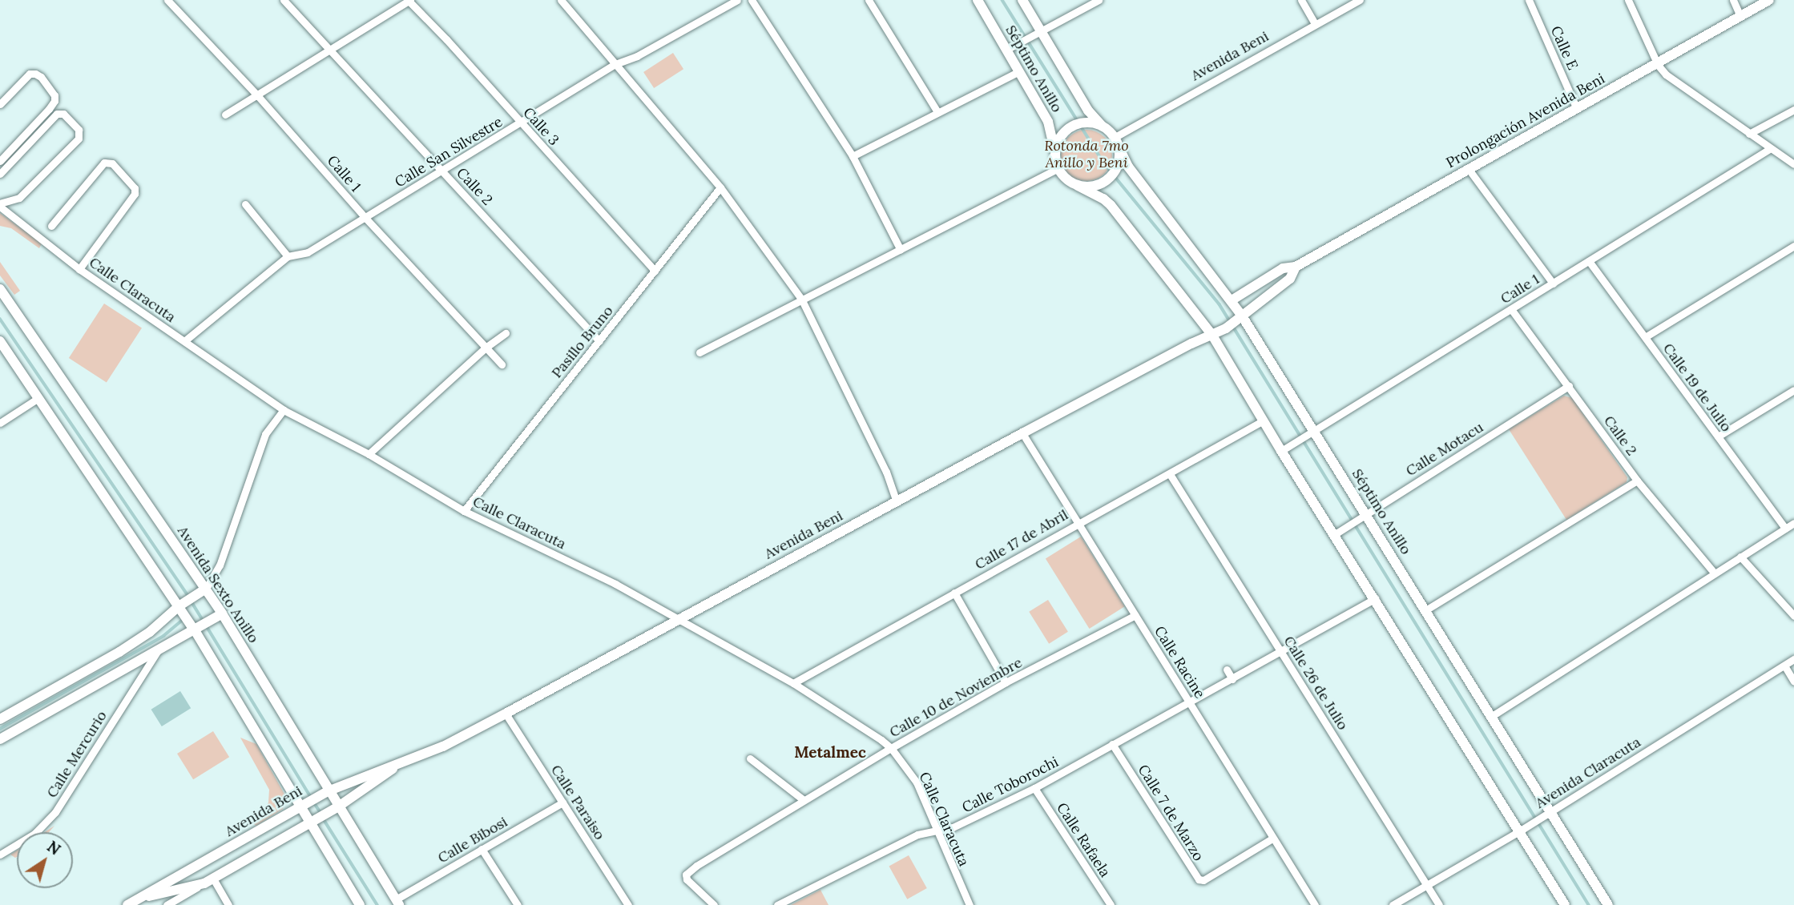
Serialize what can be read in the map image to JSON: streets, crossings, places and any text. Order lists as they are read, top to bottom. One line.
{"streets":{"main road":["Avenida Beni","Séptimo Anillo","Prolongación Avenida Beni","Avenida Sexto Anillo"],"street":["Calle E","Calle 3","Calle San Silvestre","Calle 1","Calle 2","Calle Claracuta","Pasillo Bruno","Calle 19 de Julio","Calle Motacu","Calle 17 de Abril","Calle Racine","Calle 26 de Julio","Calle 10 de Noviembre","Calle Mercurio","Avenida Claracuta","Calle Toborochi","Calle Paraiso","Calle 7 de Marzo","Calle Bibosi","Calle Rafaela"]},"crossings":[["Calle E","Prolongación Avenida Beni"],["Avenida Beni","Séptimo Anillo"],["Avenida Beni","Prolongación Avenida Beni"],["Avenida Beni","Calle Claracuta"],["Avenida Beni","Avenida Sexto Anillo"],["Avenida Beni","Calle Racine"],["Avenida Beni","Calle Paraiso"],["Séptimo Anillo","Prolongación Avenida Beni"],["Séptimo Anillo","Calle 1"],["Séptimo Anillo","Calle Motacu"],["Séptimo Anillo","Avenida Claracuta"],["Calle 3","Calle San Silvestre"],["Calle 3","Pasillo Bruno"],["Calle San Silvestre","Calle 1"],["Calle San Silvestre","Calle 2"],["Calle San Silvestre","Calle Claracuta"],["Calle 1","Calle 2"],["Calle 1","Calle 19 de Julio"],["Calle 2","Pasillo Bruno"],["Calle 2","Calle Motacu"],["Calle Claracuta","Pasillo Bruno"],["Calle Claracuta","Calle 17 de Abril"],["Calle Claracuta","Calle 10 de Noviembre"],["Calle Claracuta","Calle Toborochi"],["Calle 17 de Abril","Calle Racine"],["Calle 17 de Abril","Calle 26 de Julio"],["Avenida Sexto Anillo","Calle Bibosi"],["Calle Racine","Calle 10 de Noviembre"],["Calle Racine","Calle Toborochi"],["Calle Racine","Calle 7 de Marzo"],["Calle 26 de Julio","Avenida Claracuta"],["Calle 26 de Julio","Calle Toborochi"],["Calle Toborochi","Calle 7 de Marzo"],["Calle Toborochi","Calle Rafaela"],["Calle Paraiso","Calle Bibosi"]],"districts":["Metalmec"],"parks":["Rotonda 7mo Anillo y Beni"],"north":"top right"}
